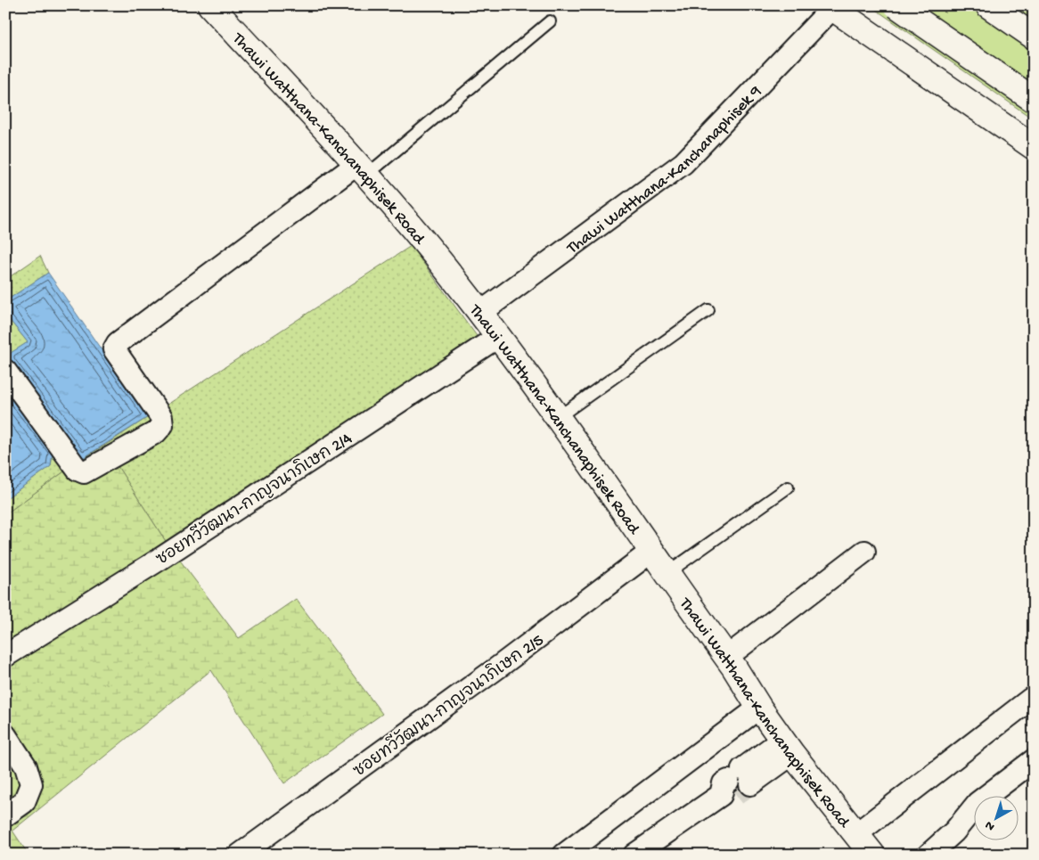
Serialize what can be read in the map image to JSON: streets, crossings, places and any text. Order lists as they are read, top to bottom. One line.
{"streets":{"street":["Thawi Watthana-Kanchanaphisek Road","Thawi Watthana-Kanchanaphisek 9","ซอยทวีวัฒนา-กาญจนาภิเษก 2/4","ซอยทวีวัฒนา-กาญจนาภิเษก 2/5"]},"crossings":[["Thawi Watthana-Kanchanaphisek Road","Thawi Watthana-Kanchanaphisek 9"],["Thawi Watthana-Kanchanaphisek Road","ซอยทวีวัฒนา-กาญจนาภิเษก 2/4"],["Thawi Watthana-Kanchanaphisek Road","ซอยทวีวัฒนา-กาญจนาภิเษก 2/5"]],"north":"bottom left"}
